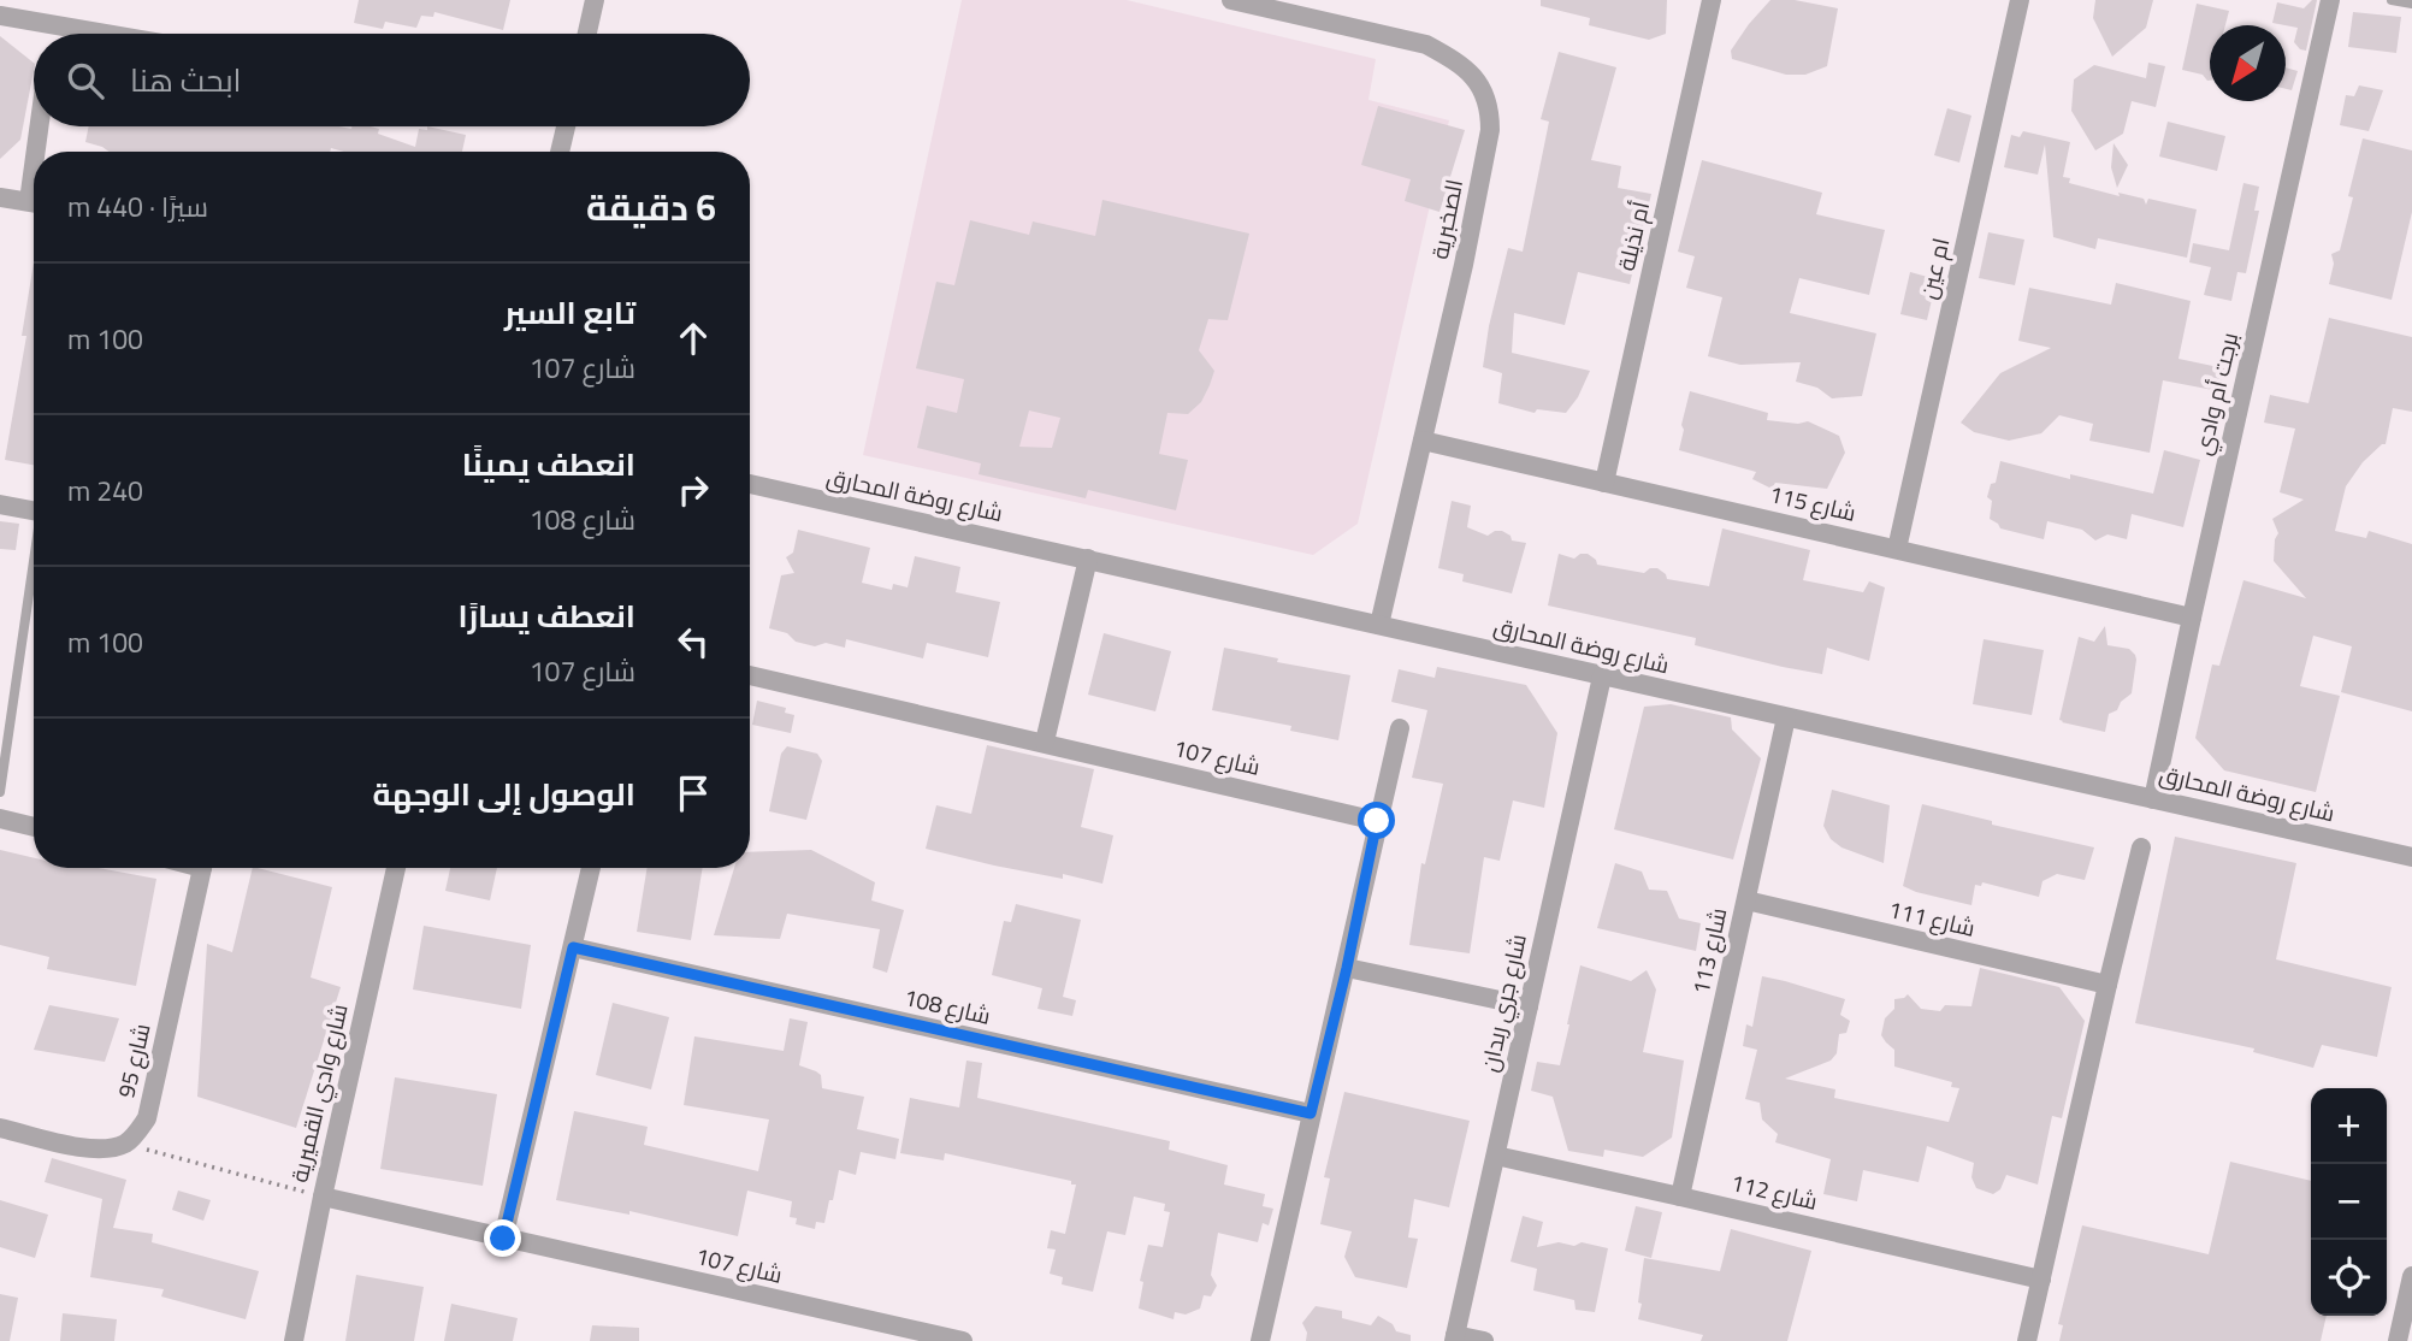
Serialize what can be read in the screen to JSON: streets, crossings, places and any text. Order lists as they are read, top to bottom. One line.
{"streets":{"street":["الصخبرية","أم نذيلة","ام عين","برجت أم وادي","شارع روضة المحارق","شارع 115","شارع 107","شارع 111","شارع 113","شارع جري ربدان","شارع 108","شارع 95","شارع وادي القميرية","شارع 112"]},"crossings":[["الصخبرية","شارع روضة المحارق"],["الصخبرية","شارع 115"],["أم نذيلة","شارع 115"],["ام عين","شارع 115"],["برجت أم وادي","شارع روضة المحارق"],["برجت أم وادي","شارع 115"],["شارع روضة المحارق","شارع 113"],["شارع روضة المحارق","شارع جري ربدان"],["شارع 107","شارع وادي القميرية"],["شارع 111","شارع 113"],["شارع 113","شارع 112"],["شارع جري ربدان","شارع 112"]],"north":"bottom left","page":{"search":"ابحث هنا","heading":["6 دقيقة","سيرًا · 440 m"],"list":[["تابع السير","شارع 107","100 m"],["انعطف يمينًا","شارع 108","240 m"],["انعطف يسارًا","شارع 107","100 m"],"الوصول إلى الوجهة"],"map_buttons":["+","−"]}}
